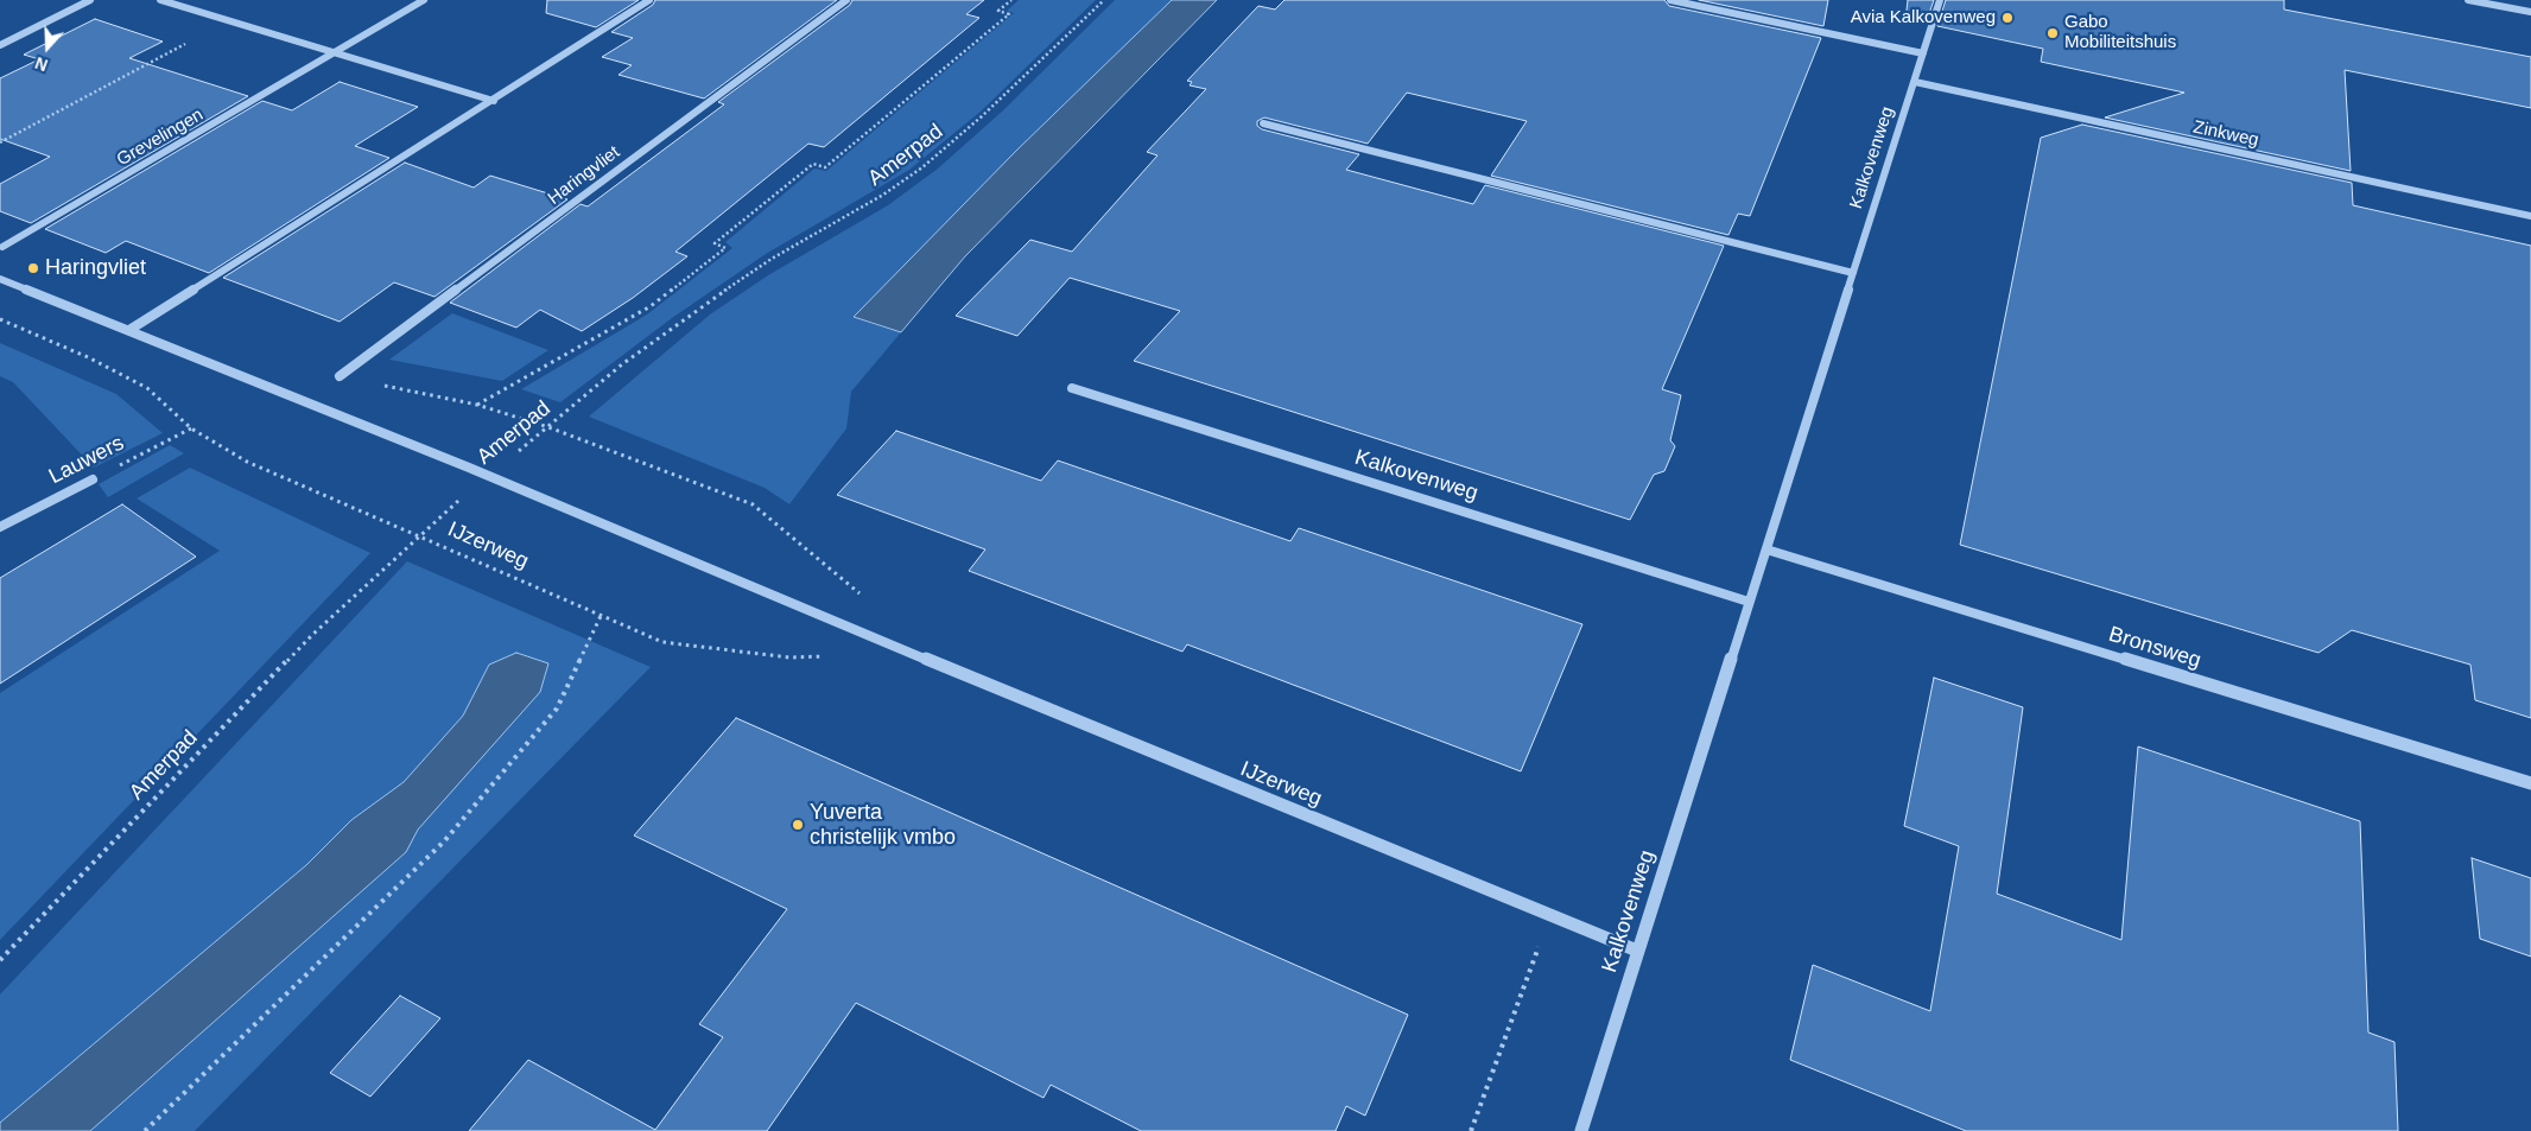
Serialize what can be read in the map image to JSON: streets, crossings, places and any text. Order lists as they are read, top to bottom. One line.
{"streets":{"street":["Zinkweg","Grevelingen","Kalkovenweg","Haringvliet","Lauwers","IJzerweg","Bronsweg"],"path":["Amerpad"]},"crossings":[["Zinkweg","Kalkovenweg"],["Amerpad","IJzerweg"],["Kalkovenweg","IJzerweg"],["Kalkovenweg","Bronsweg"],["Lauwers","IJzerweg"]],"places":["Avia Kalkovenweg","Gabo Mobiliteitshuis","Haringvliet","Yuverta christelijk vmbo"],"north":"bottom"}
